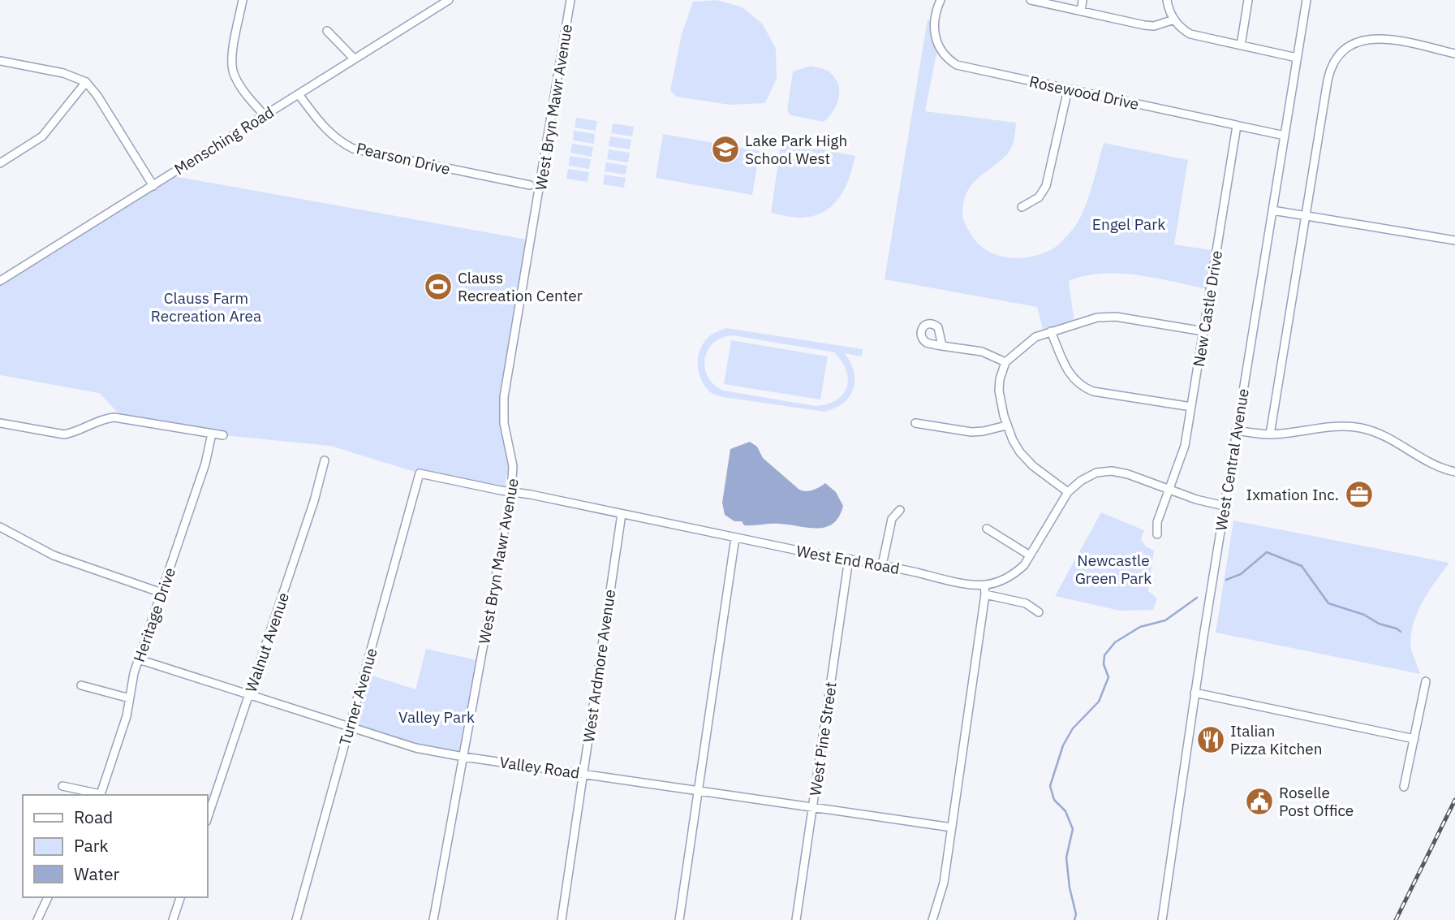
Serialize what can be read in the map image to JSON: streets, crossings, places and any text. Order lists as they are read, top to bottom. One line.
{"streets":{"street":["Rosewood Drive","West Bryn Mawr Avenue","Mensching Road","Pearson Drive","New Castle Drive","West Central Avenue","West End Road","Heritage Drive","Walnut Avenue","West Ardmore Avenue","Turner Avenue","West Pine Street","Valley Road"]},"crossings":[["Rosewood Drive","New Castle Drive"],["Rosewood Drive","West Central Avenue"],["West Bryn Mawr Avenue","West End Road"],["West Bryn Mawr Avenue","Valley Road"],["Mensching Road","Pearson Drive"],["West End Road","West Ardmore Avenue"],["West End Road","Turner Avenue"],["West End Road","West Pine Street"],["Heritage Drive","Valley Road"],["Walnut Avenue","Valley Road"],["West Ardmore Avenue","Valley Road"],["Turner Avenue","Valley Road"],["West Pine Street","Valley Road"]],"parks":["Engel Park","Clauss Farm Recreation Area","Newcastle Green Park","Valley Park"],"places":{"school or university":["Lake Park High School West"],"sports":["Clauss Recreation Center"],"office":["Ixmation Inc."],"restaurant":["Italian Pizza Kitchen"],"public building":["Roselle Post Office"]},"legend":["Road","Park","Water"]}
